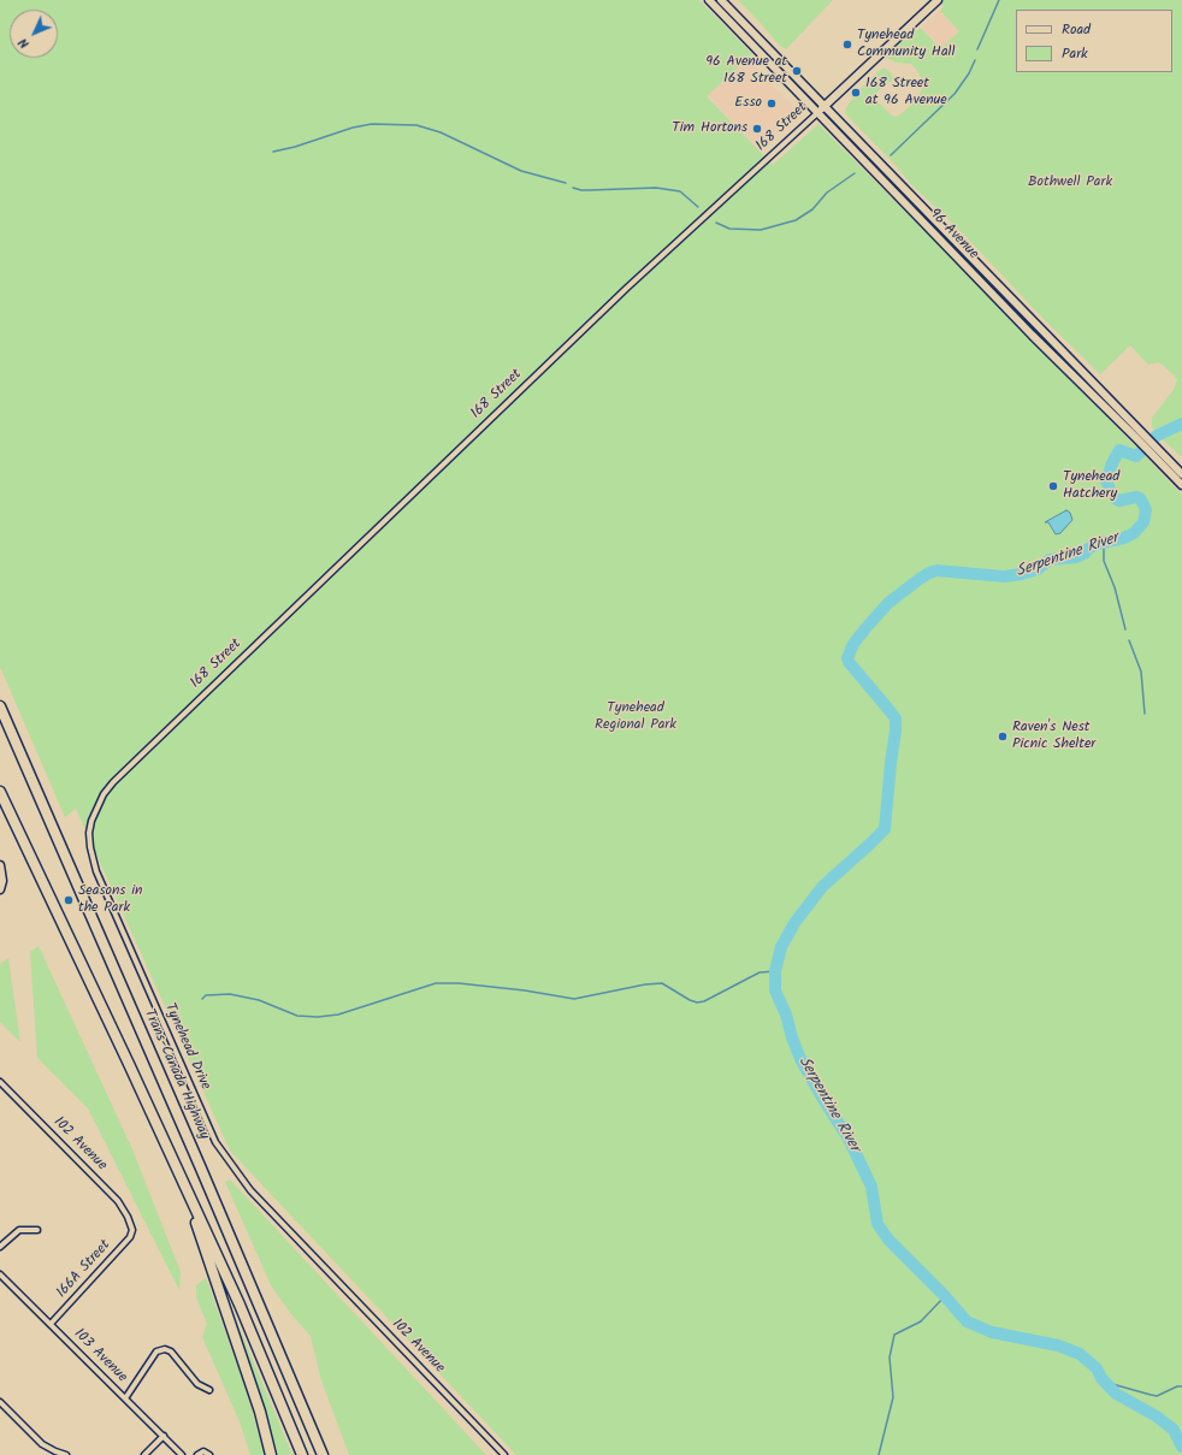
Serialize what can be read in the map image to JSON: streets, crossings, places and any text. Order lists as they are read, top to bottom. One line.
{"streets":{"highway":["Trans-Canada Highway"],"main road":["168 Street","96 Avenue"],"street":["Tynehead Drive","102 Avenue","166A Street","103 Avenue"]},"crossings":[["168 Street","96 Avenue"],["168 Street","Tynehead Drive"],["Tynehead Drive","102 Avenue"],["102 Avenue","166A Street"],["166A Street","103 Avenue"]],"water":["Serpentine River"],"parks":["Bothwell Park","Tynehead Regional Park"],"places":["Tynehead Community Hall","96 Avenue at 168 Street","168 Street at 96 Avenue","Esso","Tim Hortons","Tynehead Hatchery","Raven's Nest Picnic Shelter","Seasons in the Park"],"legend":["Road","Park"],"north":"bottom left"}
